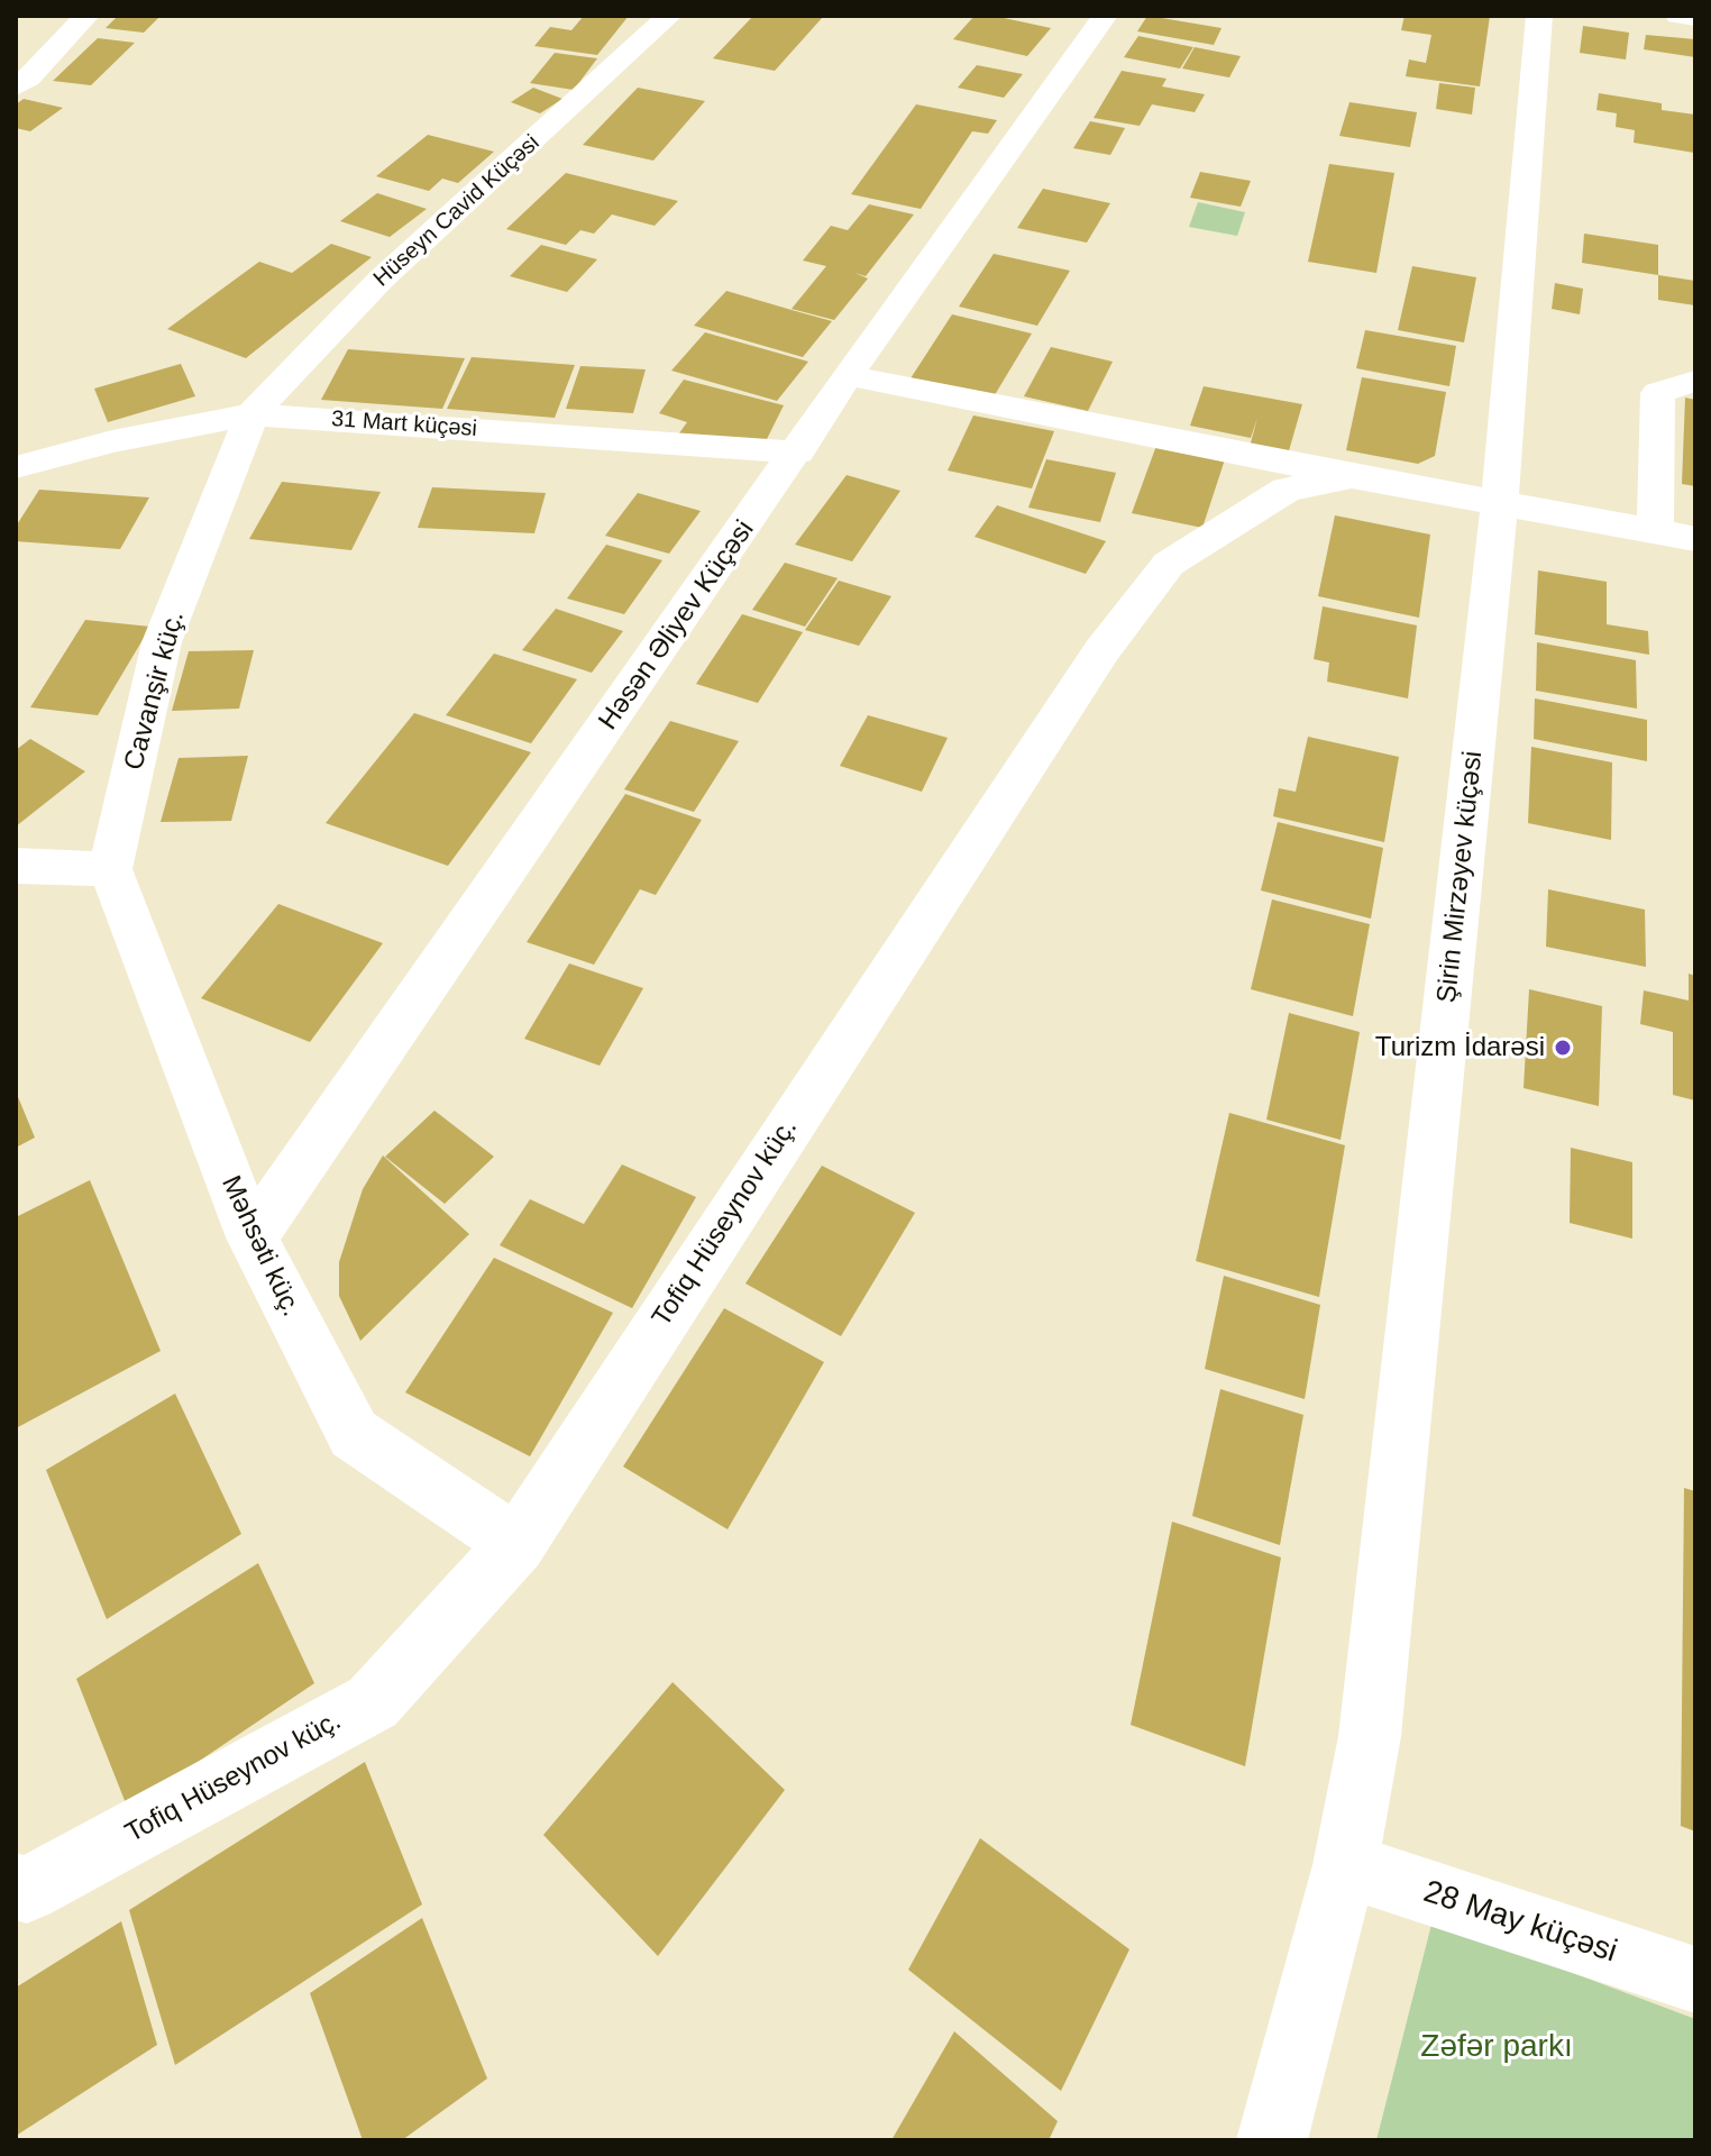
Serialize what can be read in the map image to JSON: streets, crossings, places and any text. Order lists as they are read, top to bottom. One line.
{"streets":{"street":["Hüseyn Cavid Küçəsi","31 Mart küçəsi","Həsən Əliyev Küçəsi","Cavanşir küç.","Şirin Mirzəyev küçəsi","Tofiq Hüseynov küç.","Məhsəti küç.","28 May küçəsi"]},"crossings":[["Hüseyn Cavid Küçəsi","31 Mart küçəsi"],["Hüseyn Cavid Küçəsi","Cavanşir küç."],["31 Mart küçəsi","Həsən Əliyev Küçəsi"],["31 Mart küçəsi","Cavanşir küç."],["Həsən Əliyev Küçəsi","Məhsəti küç."],["Cavanşir küç.","Məhsəti küç."],["Şirin Mirzəyev küçəsi","28 May küçəsi"],["Tofiq Hüseynov küç.","Məhsəti küç."]],"parks":["Zəfər parkı"],"places":["Turizm İdarəsi"]}
